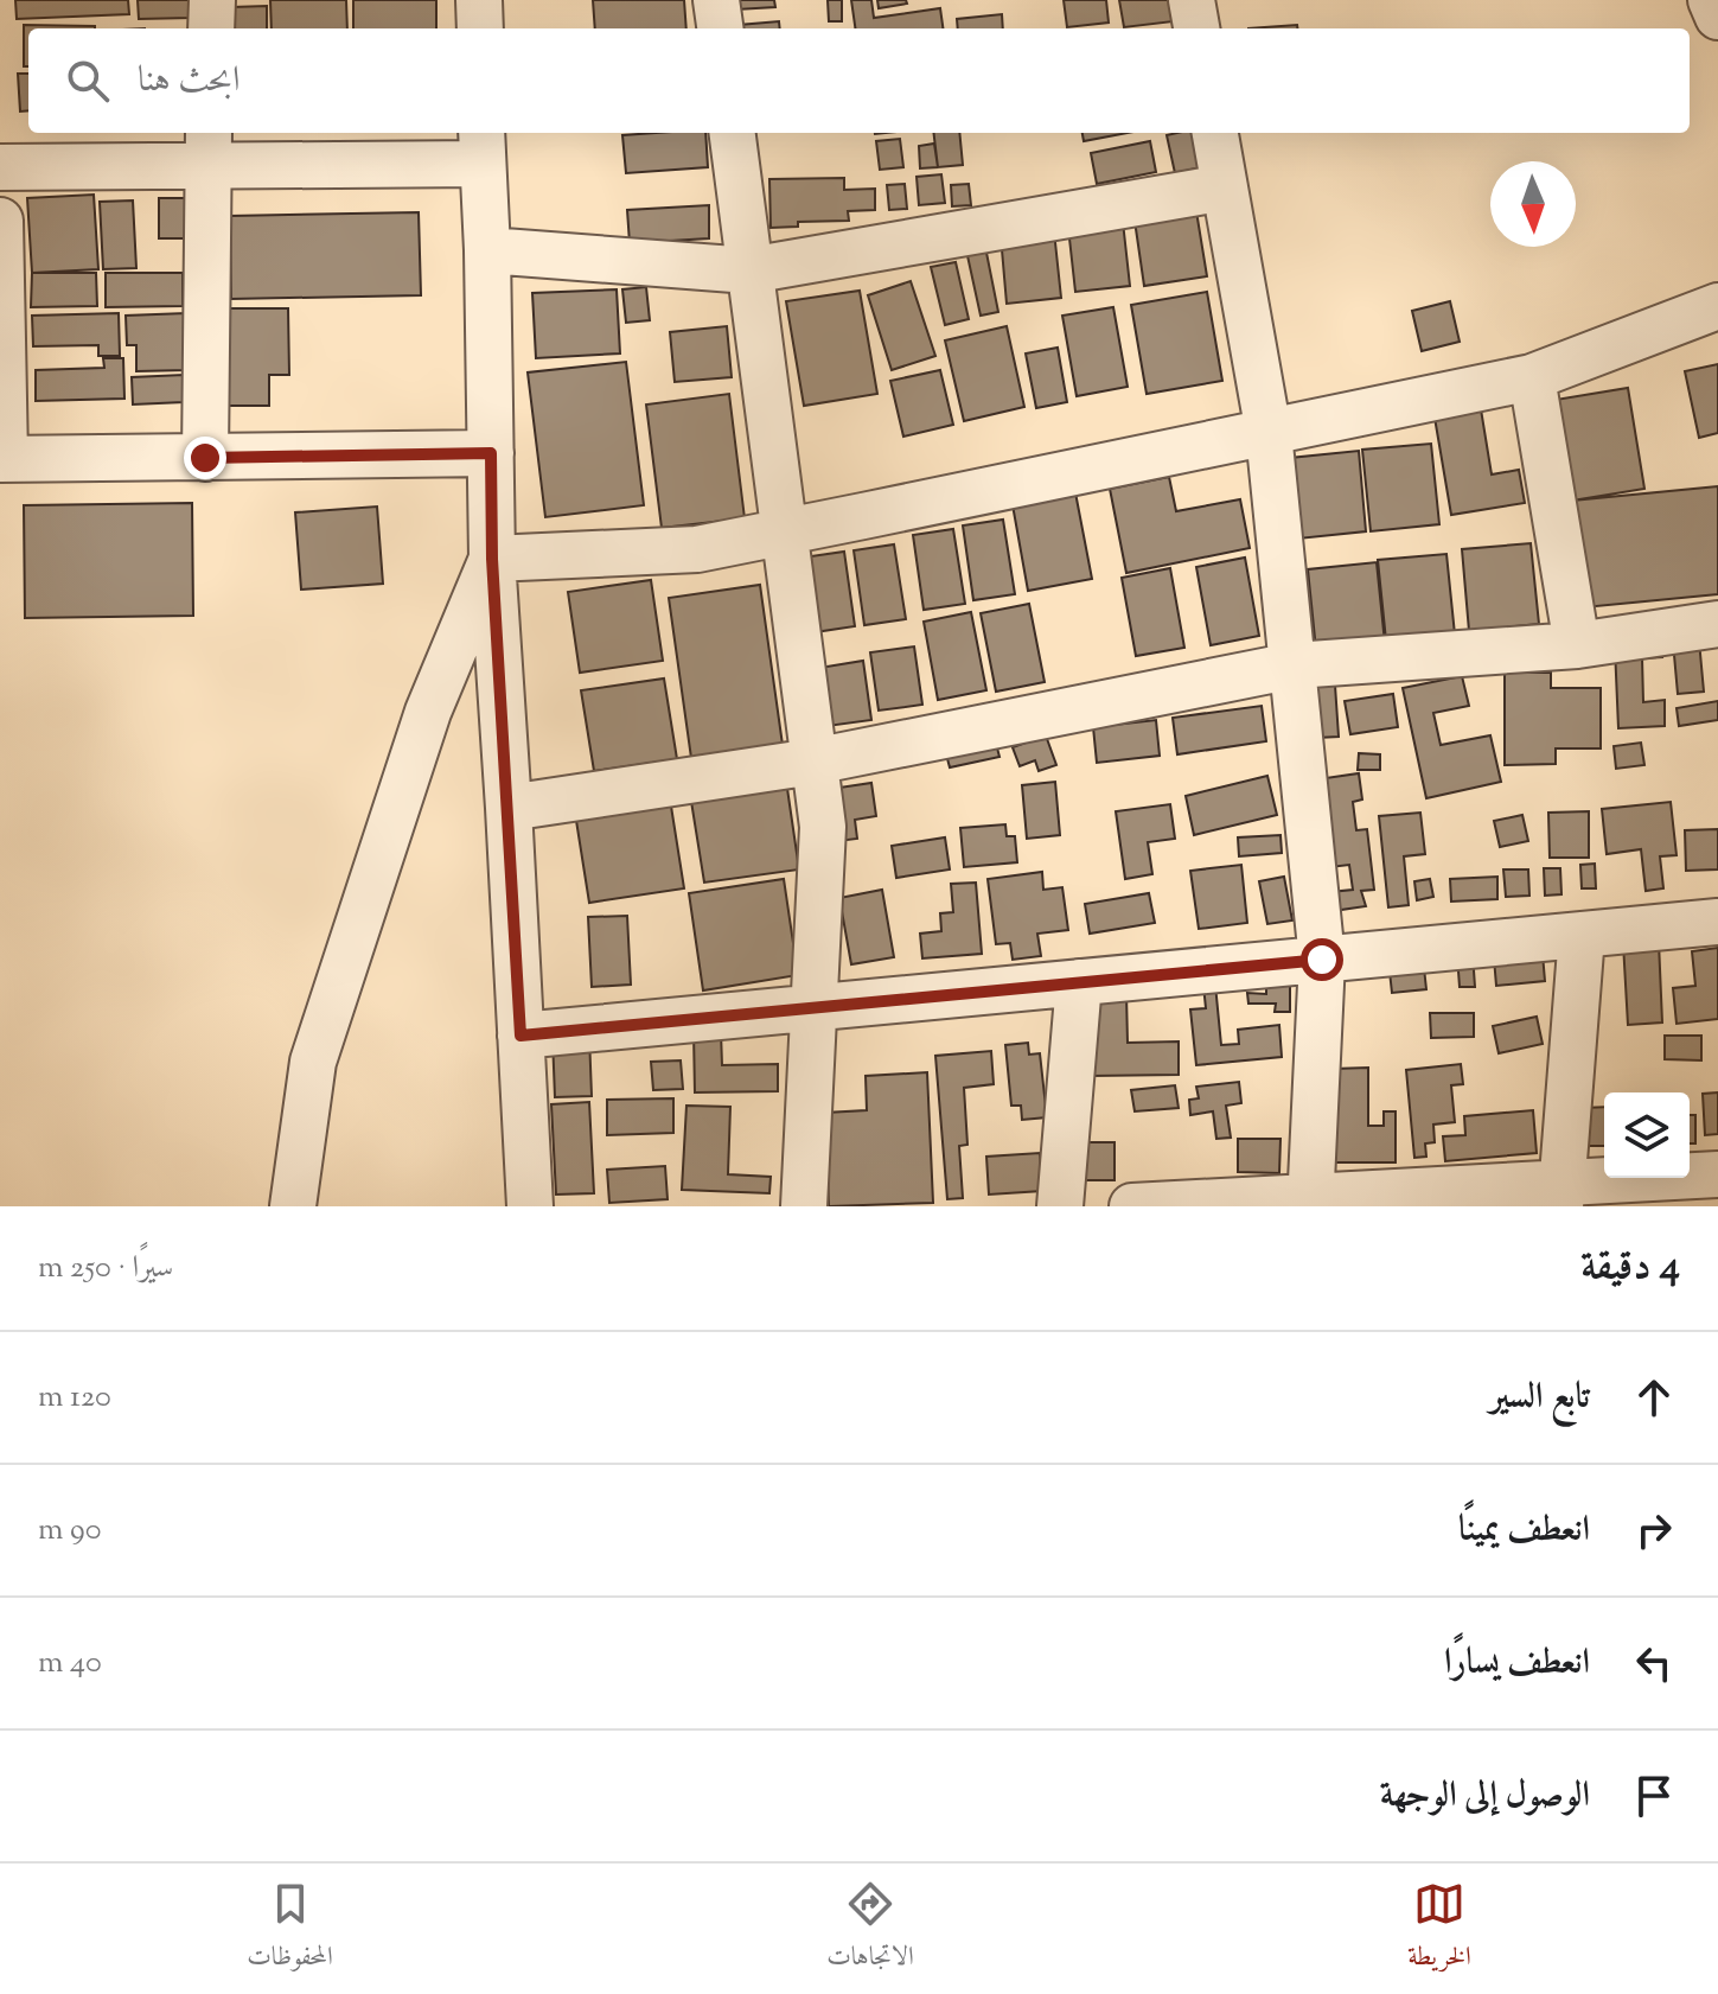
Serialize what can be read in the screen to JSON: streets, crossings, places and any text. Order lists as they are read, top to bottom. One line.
{"north":"bottom","page":{"search":"ابحث هنا","heading":["4 دقيقة","سيرًا · 250 m"],"list":[["تابع السير","120 m"],["انعطف يمينًا","90 m"],["انعطف يسارًا","40 m"],"الوصول إلى الوجهة"],"nav":["الخريطة","الاتجاهات","المحفوظات"]}}
